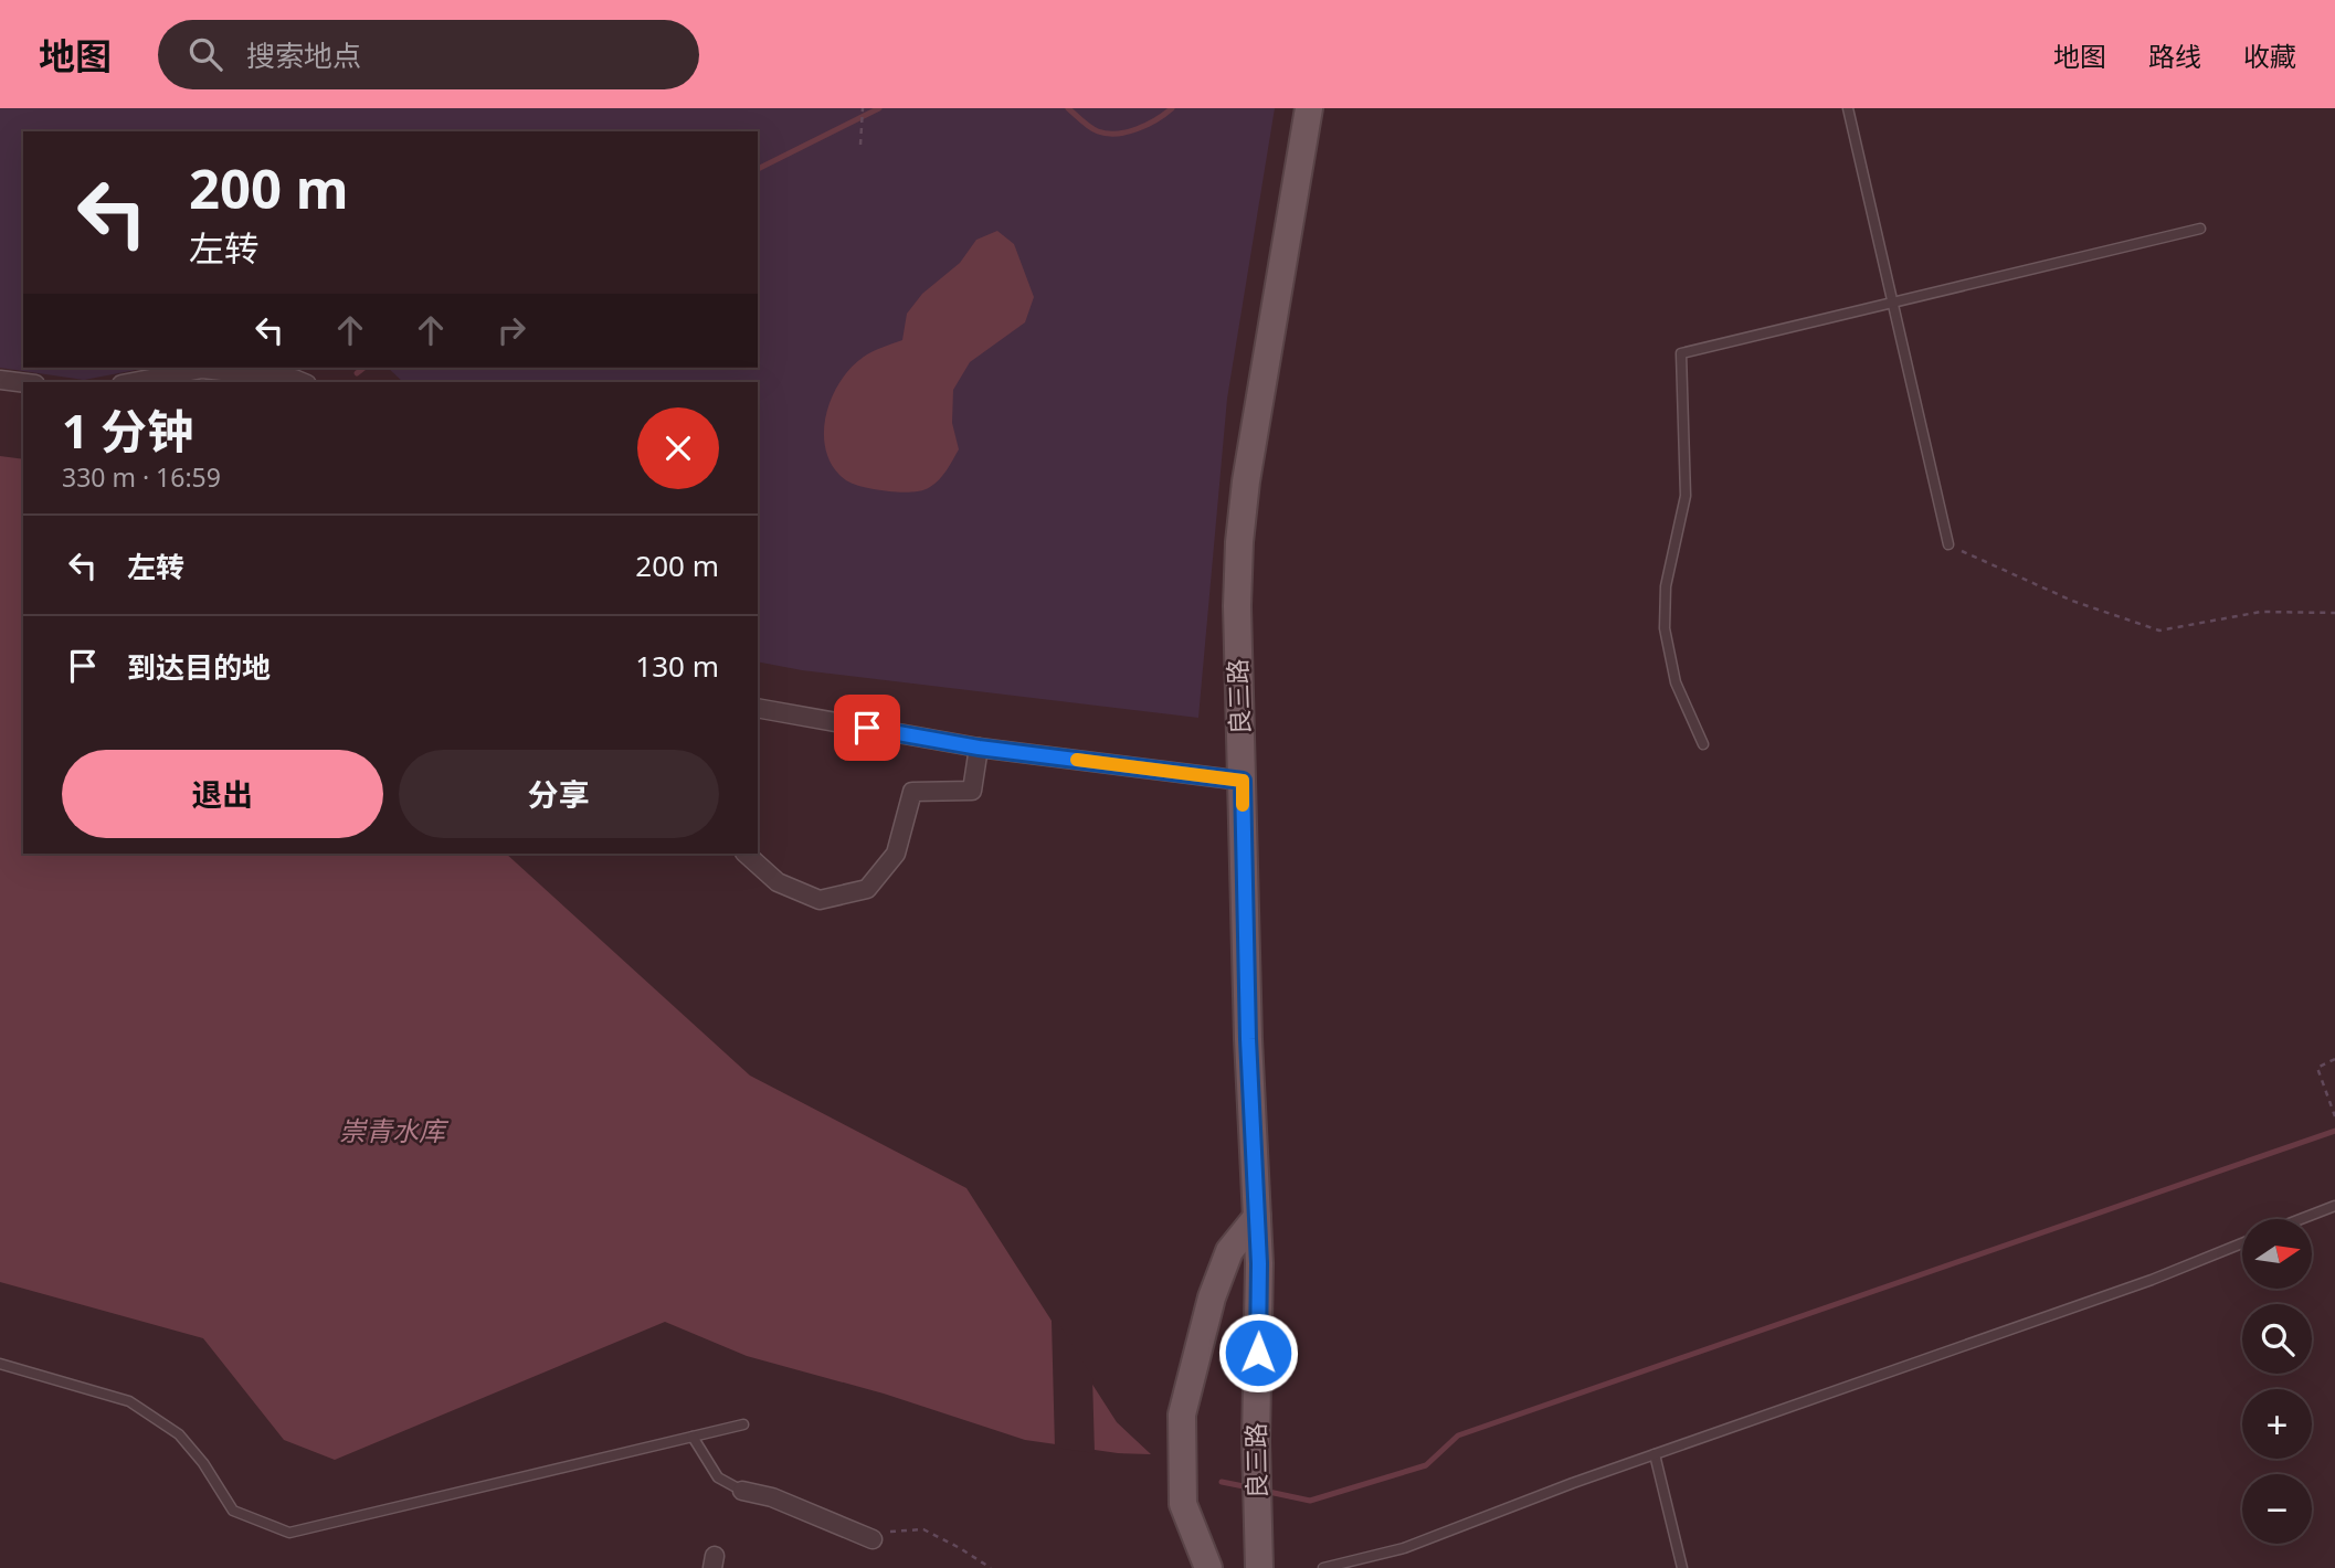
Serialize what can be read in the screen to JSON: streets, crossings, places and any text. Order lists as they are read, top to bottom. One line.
{"streets":{"main road":["良三路"]},"water":["崇青水库"],"north":"right","page":{"header":"地图","search":"搜索地点","nav":["地图","路线","收藏"],"turn":["200 m","左转"],"heading":["1 分钟","330 m · 16:59"],"list":[{"name":"左转","value":"200 m"},{"name":"到达目的地","value":"130 m"}],"buttons":["退出","分享"],"map_buttons":["+","−"]}}
